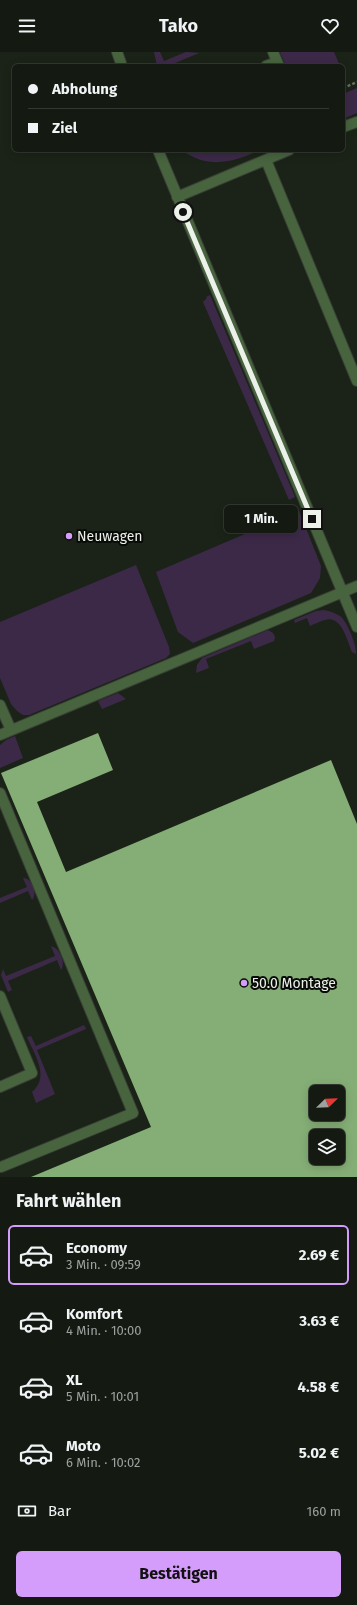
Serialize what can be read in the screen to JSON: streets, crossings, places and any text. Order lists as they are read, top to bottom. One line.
{"places":["Neuwagen","50.0 Montage"],"north":"top right","page":{"header":"Tako","banner":["Abholung","Ziel"],"bubble":"1 Min.","heading":"Fahrt wählen","list":[{"name":"Economy","note":"3 Min. · 09:59","value":"2.69 €"},{"name":"Komfort","note":"4 Min. · 10:00","value":"3.63 €"},{"name":"XL","note":"5 Min. · 10:01","value":"4.58 €"},{"name":"Moto","note":"6 Min. · 10:02","value":"5.02 €"}],"pay":["Bar","160 m"],"buttons":"Bestätigen"}}
